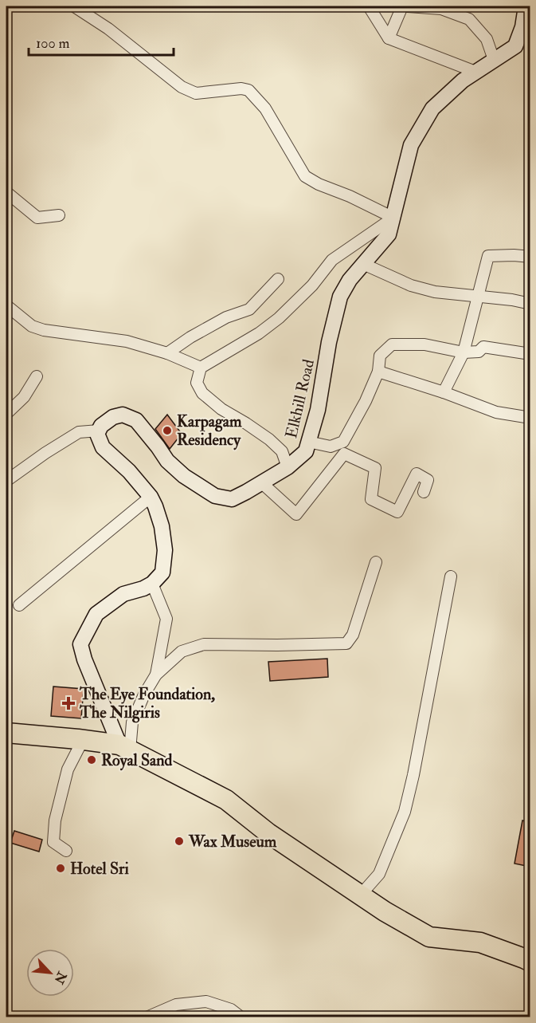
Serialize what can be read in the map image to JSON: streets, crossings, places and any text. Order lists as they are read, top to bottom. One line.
{"streets":{"street":["Elkhill Road"]},"places":{"other":["Karpagam Residency","Royal Sand","Wax Museum","Hotel Sri"],"health":["The Eye Foundation, The Nilgiris"]},"scale_bar":"100 m","north":"bottom right"}
